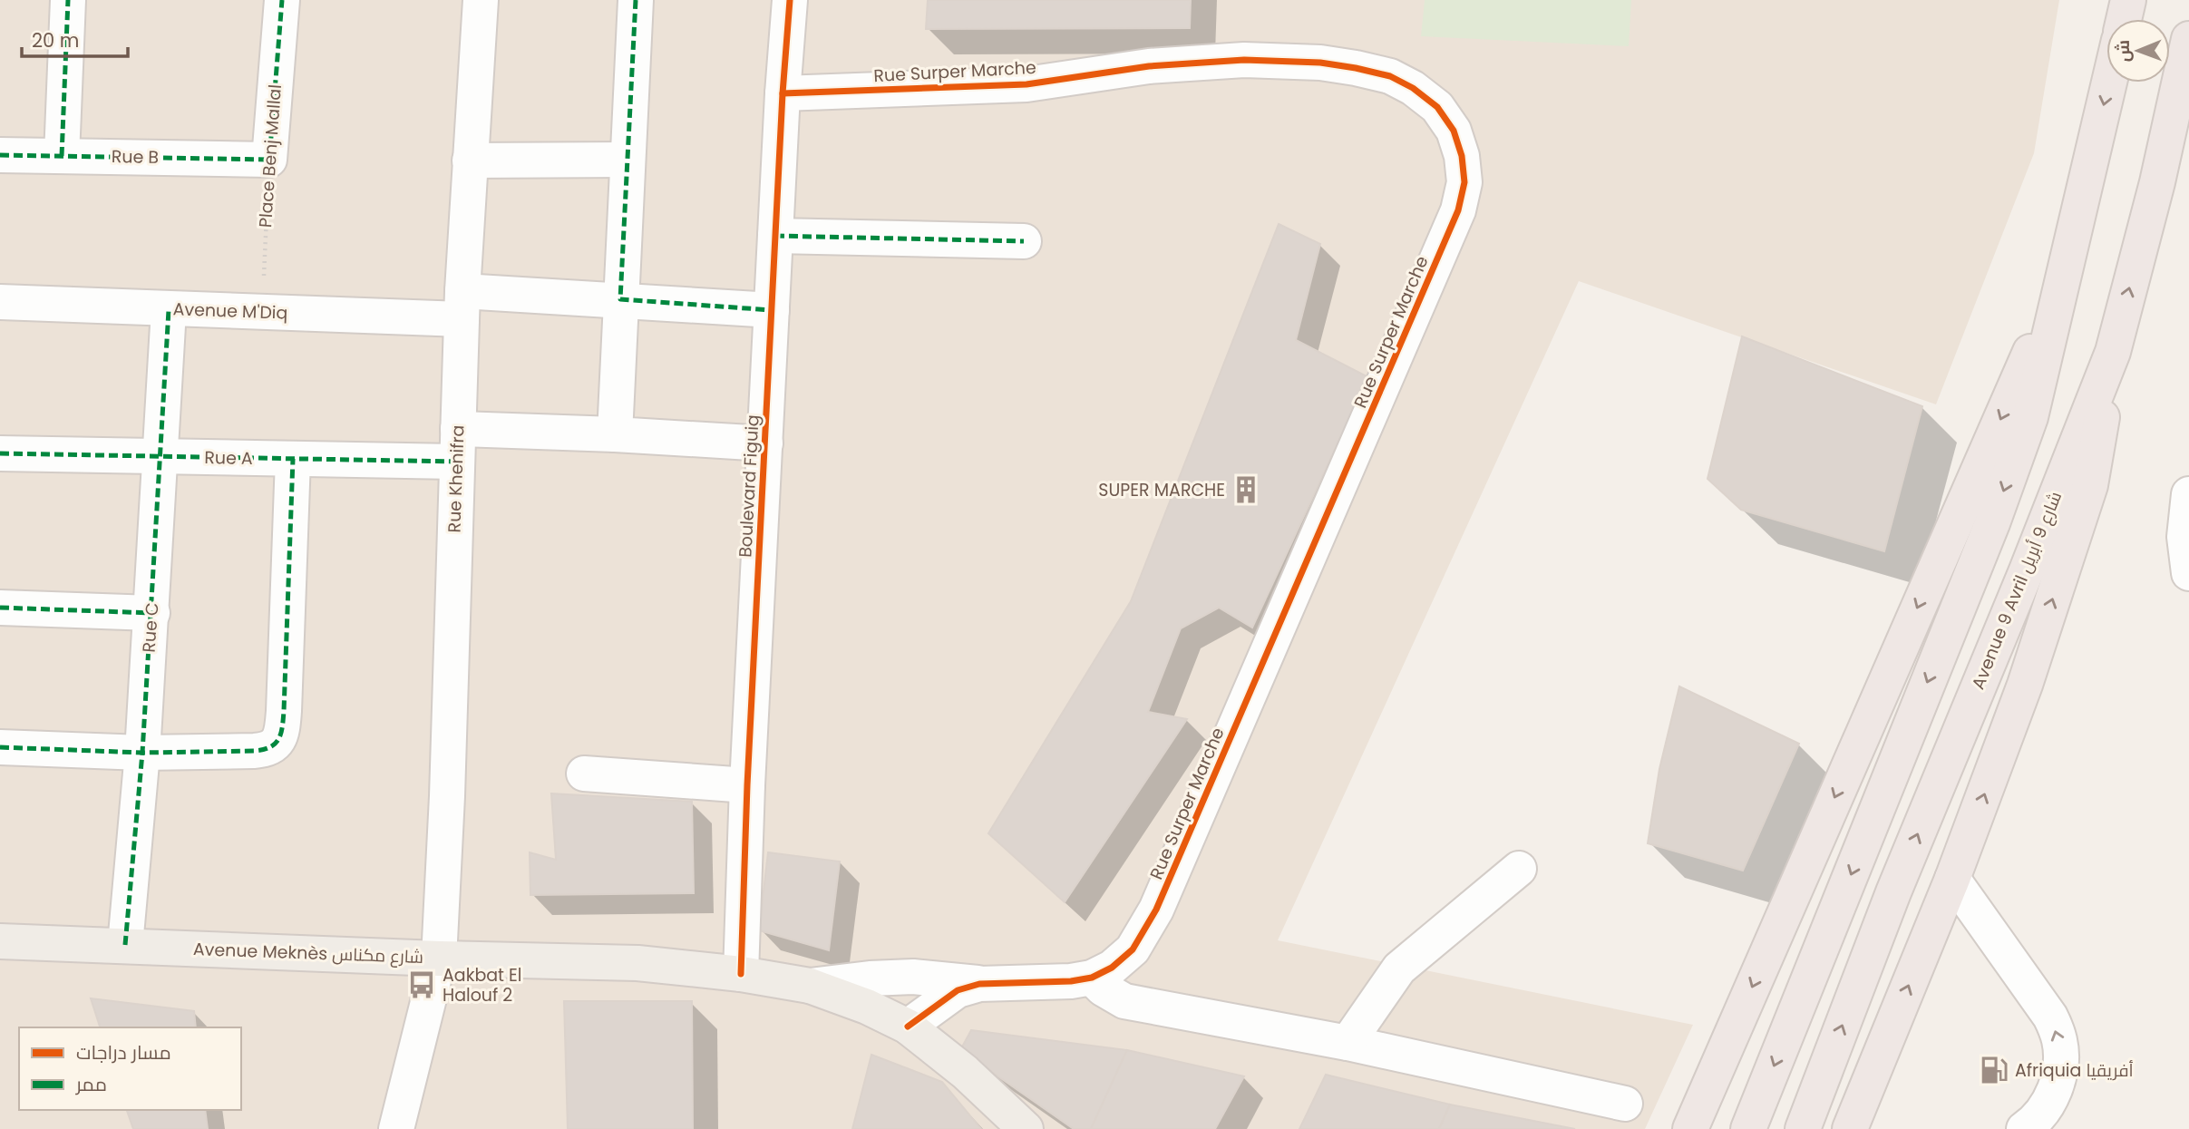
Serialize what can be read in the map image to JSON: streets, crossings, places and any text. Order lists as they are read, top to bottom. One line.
{"streets":{"highway":["Avenue 9 Avril شارع 9 أبريل"],"main road":["Avenue Meknès شارع مكناس"],"street":["Rue Surper Marche","Place Benj Mallal","Rue B","Avenue M'Diq","Rue A","Rue Khenifra","Boulevard Figuig","Rue C"]},"crossings":[["Rue Surper Marche","Boulevard Figuig"],["Rue Surper Marche","Avenue Meknès شارع مكناس"],["Place Benj Mallal","Rue B"],["Place Benj Mallal","Avenue M'Diq"],["Avenue M'Diq","Rue Khenifra"],["Avenue M'Diq","Boulevard Figuig"],["Avenue M'Diq","Rue C"],["Rue A","Rue Khenifra"],["Rue A","Boulevard Figuig"],["Rue A","Rue C"],["Rue Khenifra","Avenue Meknès شارع مكناس"],["Boulevard Figuig","Avenue Meknès شارع مكناس"],["Rue C","Avenue Meknès شارع مكناس"]],"places":{"building":["SUPER MARCHE"],"bus stop":["Aakbat El Halouf 2"],"fuel station":["Afriquia أفريقيا"]},"legend":["مسار دراجات","ممر"],"scale_bar":"20 m","north":"left"}
